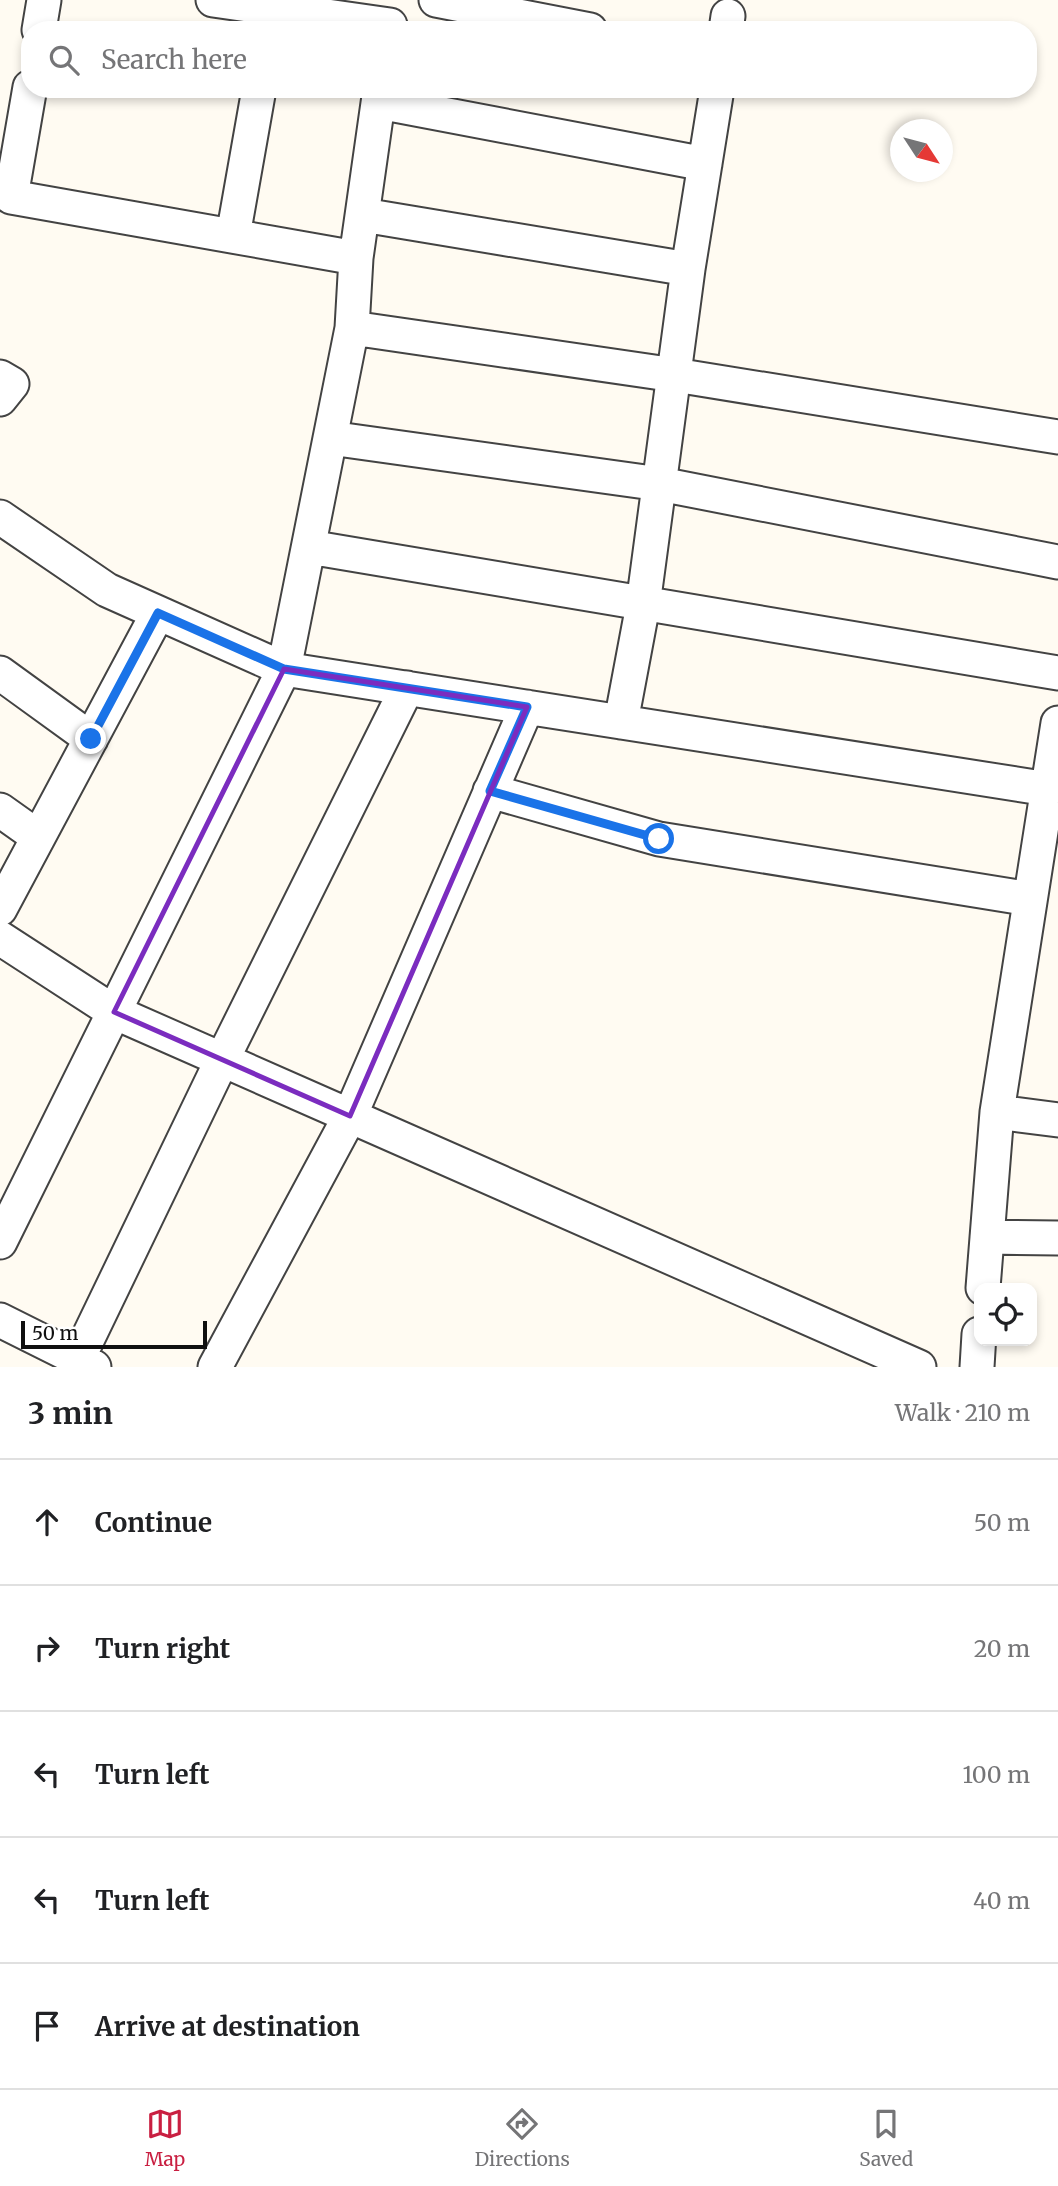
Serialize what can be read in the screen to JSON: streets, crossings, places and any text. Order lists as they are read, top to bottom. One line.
{"scale_bar":"50 m","north":"bottom right","page":{"search":"Search here","scale":"50 m","heading":["3 min","Walk · 210 m"],"list":[["Continue","50 m"],["Turn right","20 m"],["Turn left","100 m"],["Turn left","40 m"],"Arrive at destination"],"nav":["Map","Directions","Saved"]}}
